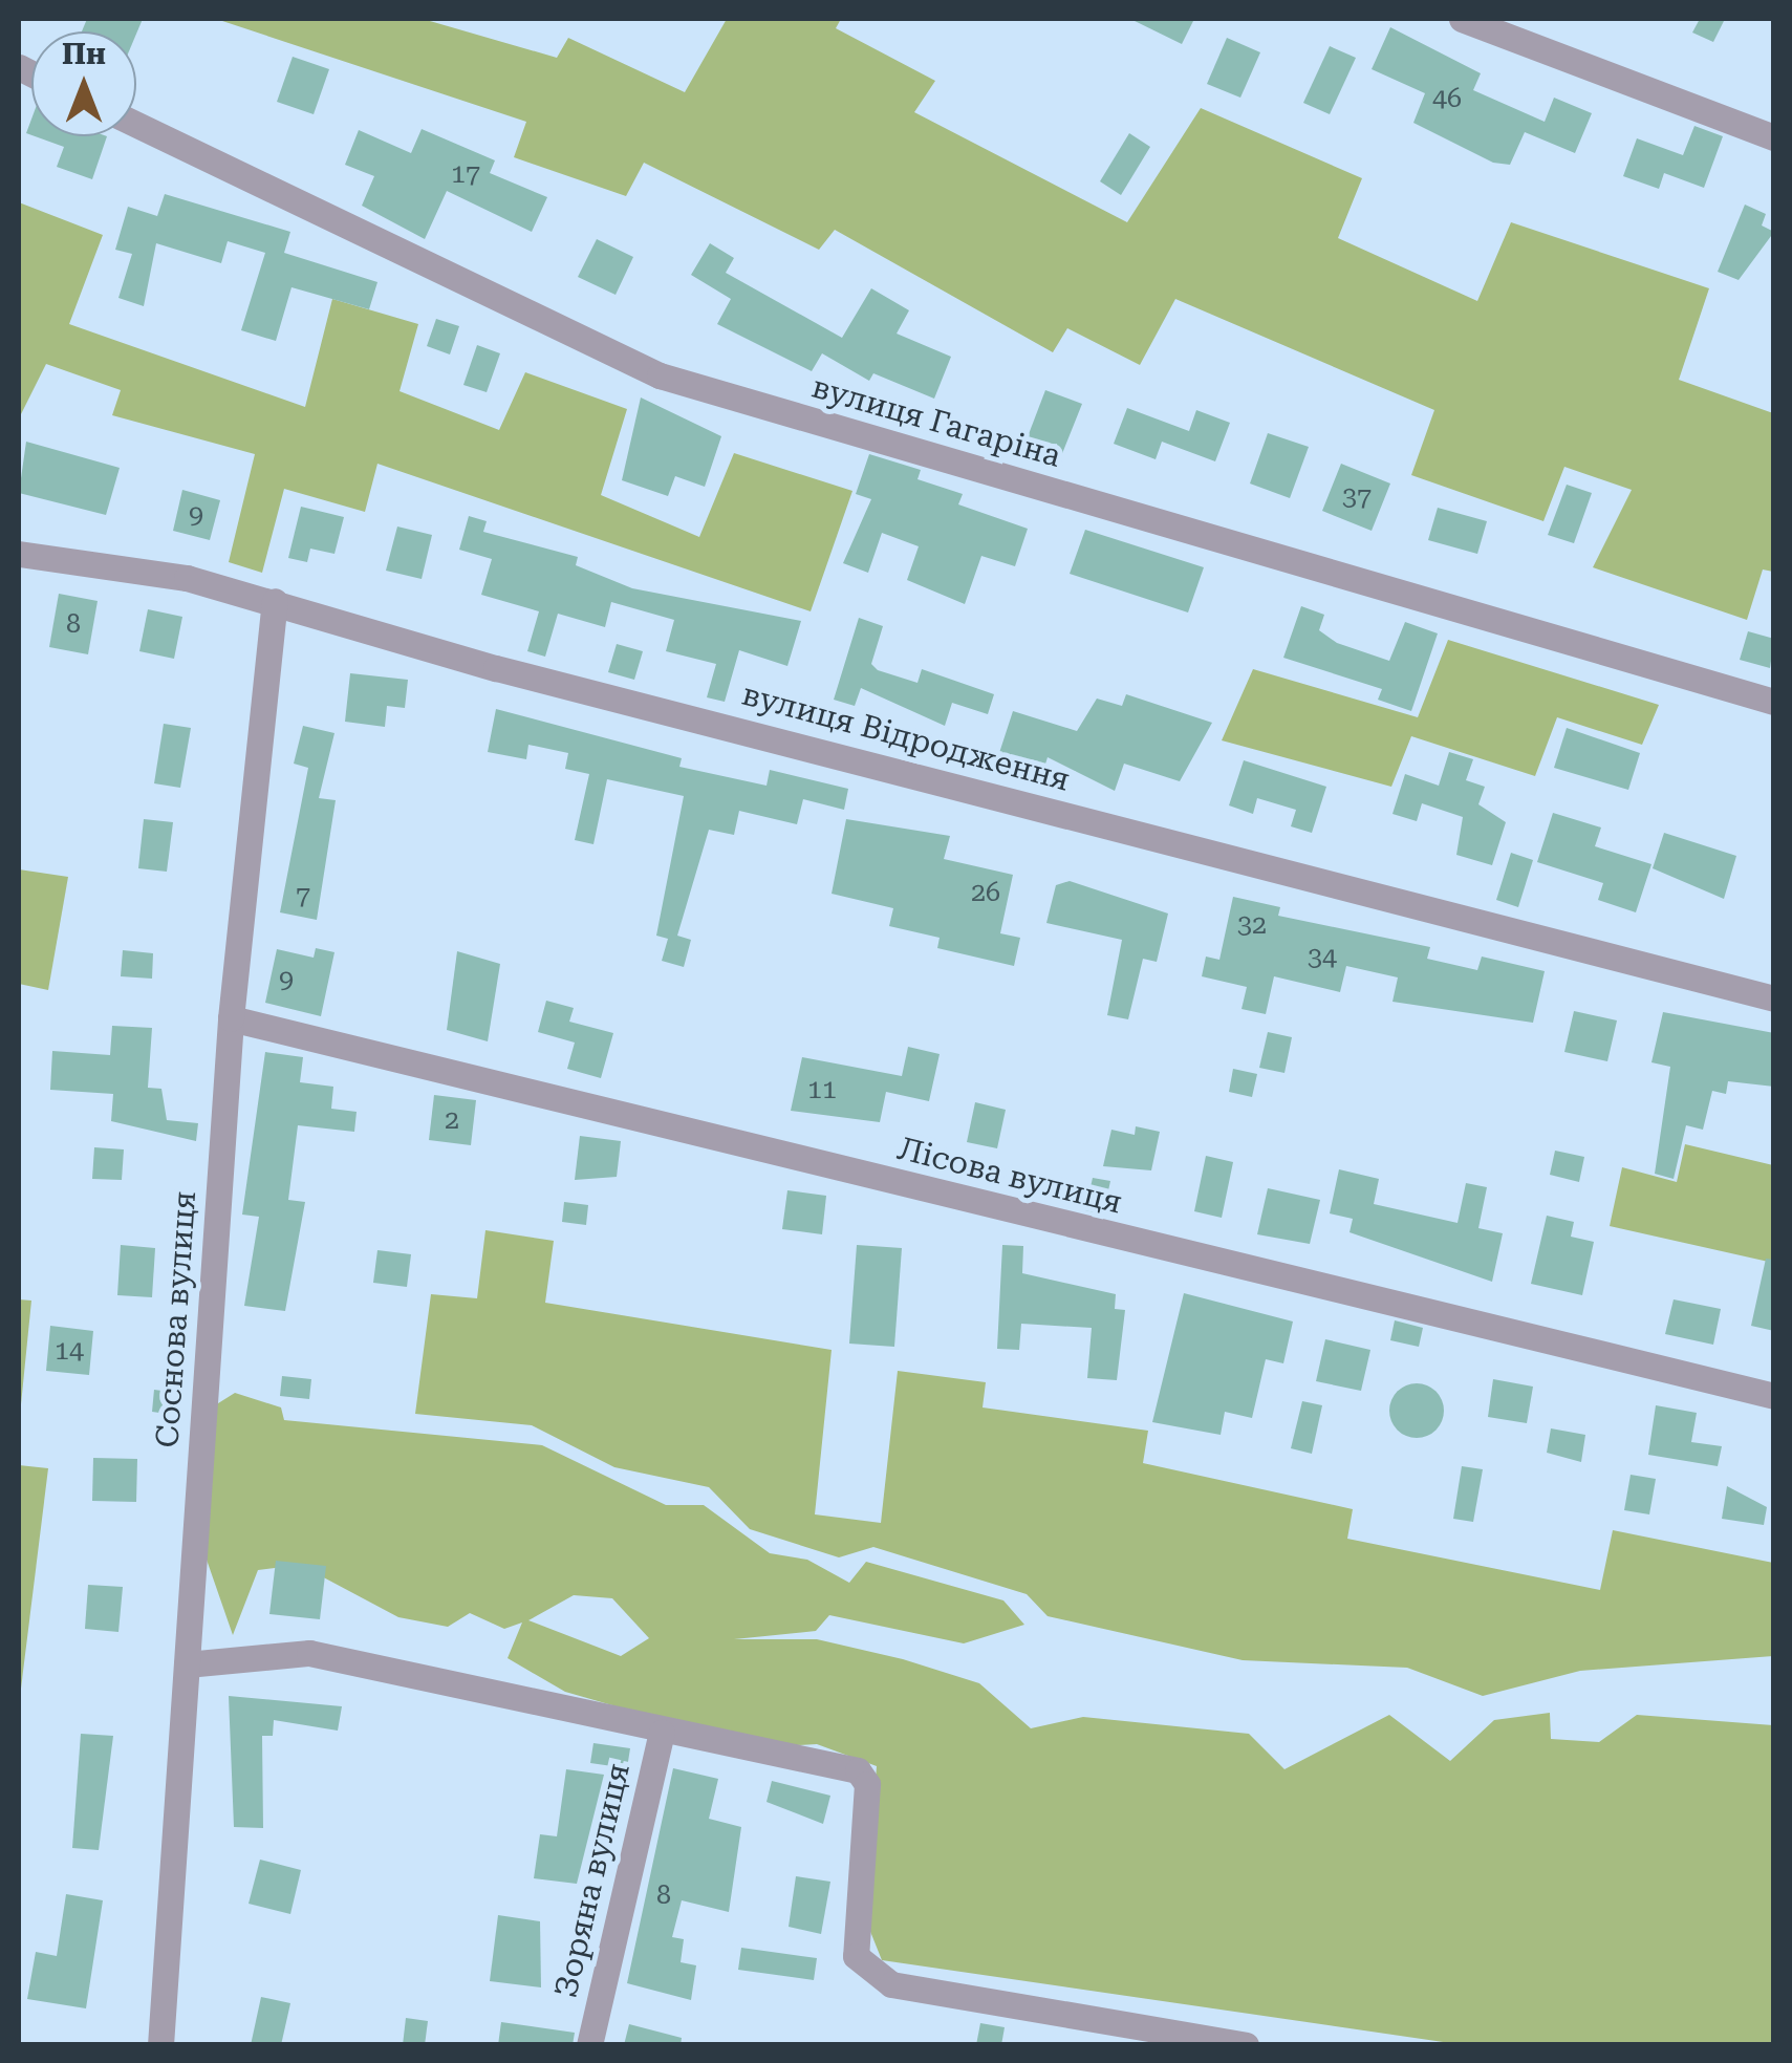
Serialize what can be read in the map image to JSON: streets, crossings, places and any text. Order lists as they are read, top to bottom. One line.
{"streets":{"street":["вулиця Гагаріна","вулиця Відродження","Лісова вулиця","Соснова вулиця","Зоряна вулиця"]},"crossings":[["вулиця Відродження","Соснова вулиця"],["Лісова вулиця","Соснова вулиця"]],"house_numbers":["46","17","37","9","8","26","7","32","34","9","11","2","14","8"],"north":"top"}
